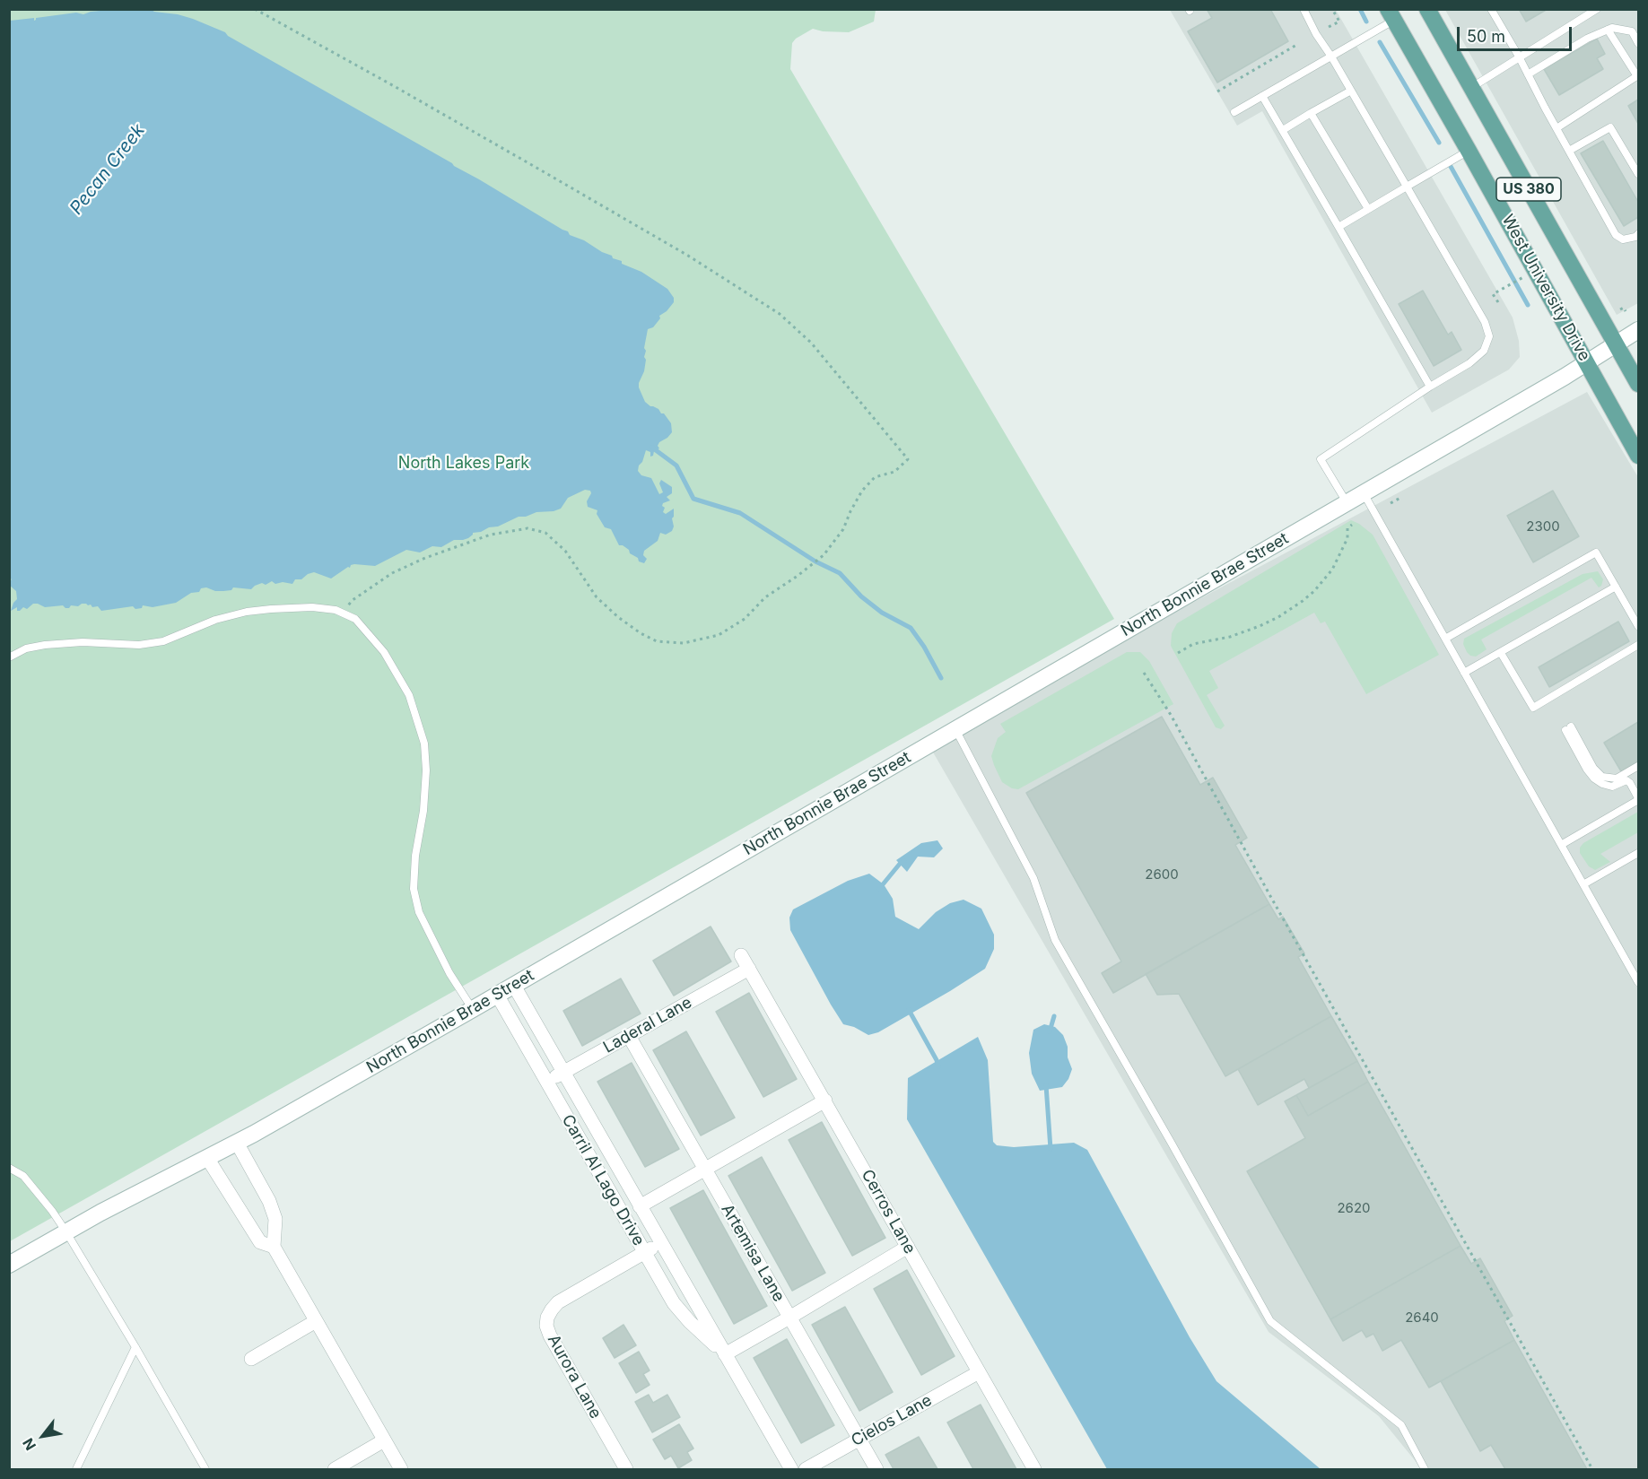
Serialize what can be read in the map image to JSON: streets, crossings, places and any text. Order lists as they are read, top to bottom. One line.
{"streets":{"main road":["US 380","West University Drive","North Bonnie Brae Street"],"street":["Laderal Lane","Carril Al Lago Drive","Cerros Lane","Artemisa Lane","Aurora Lane","Cielos Lane"]},"crossings":[["West University Drive","North Bonnie Brae Street"],["North Bonnie Brae Street","Carril Al Lago Drive"],["Laderal Lane","Carril Al Lago Drive"],["Laderal Lane","Cerros Lane"],["Laderal Lane","Artemisa Lane"],["Carril Al Lago Drive","Aurora Lane"],["Cerros Lane","Cielos Lane"],["Artemisa Lane","Cielos Lane"]],"water":["Pecan Creek"],"parks":["North Lakes Park"],"house_numbers":["2300","2600","2620","2640"],"scale_bar":"50 m","north":"bottom left"}
